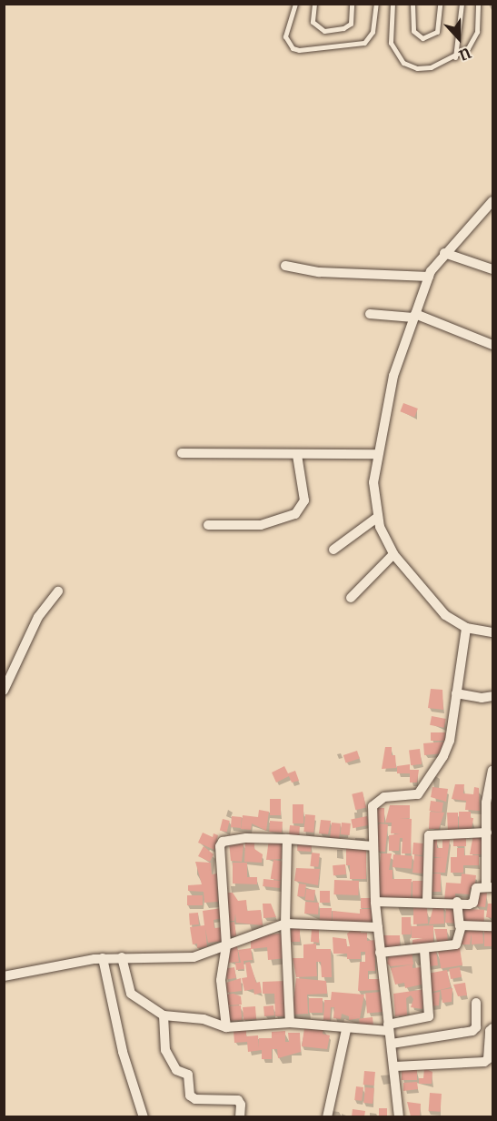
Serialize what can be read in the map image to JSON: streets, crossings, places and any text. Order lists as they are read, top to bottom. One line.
{"north":"bottom"}
